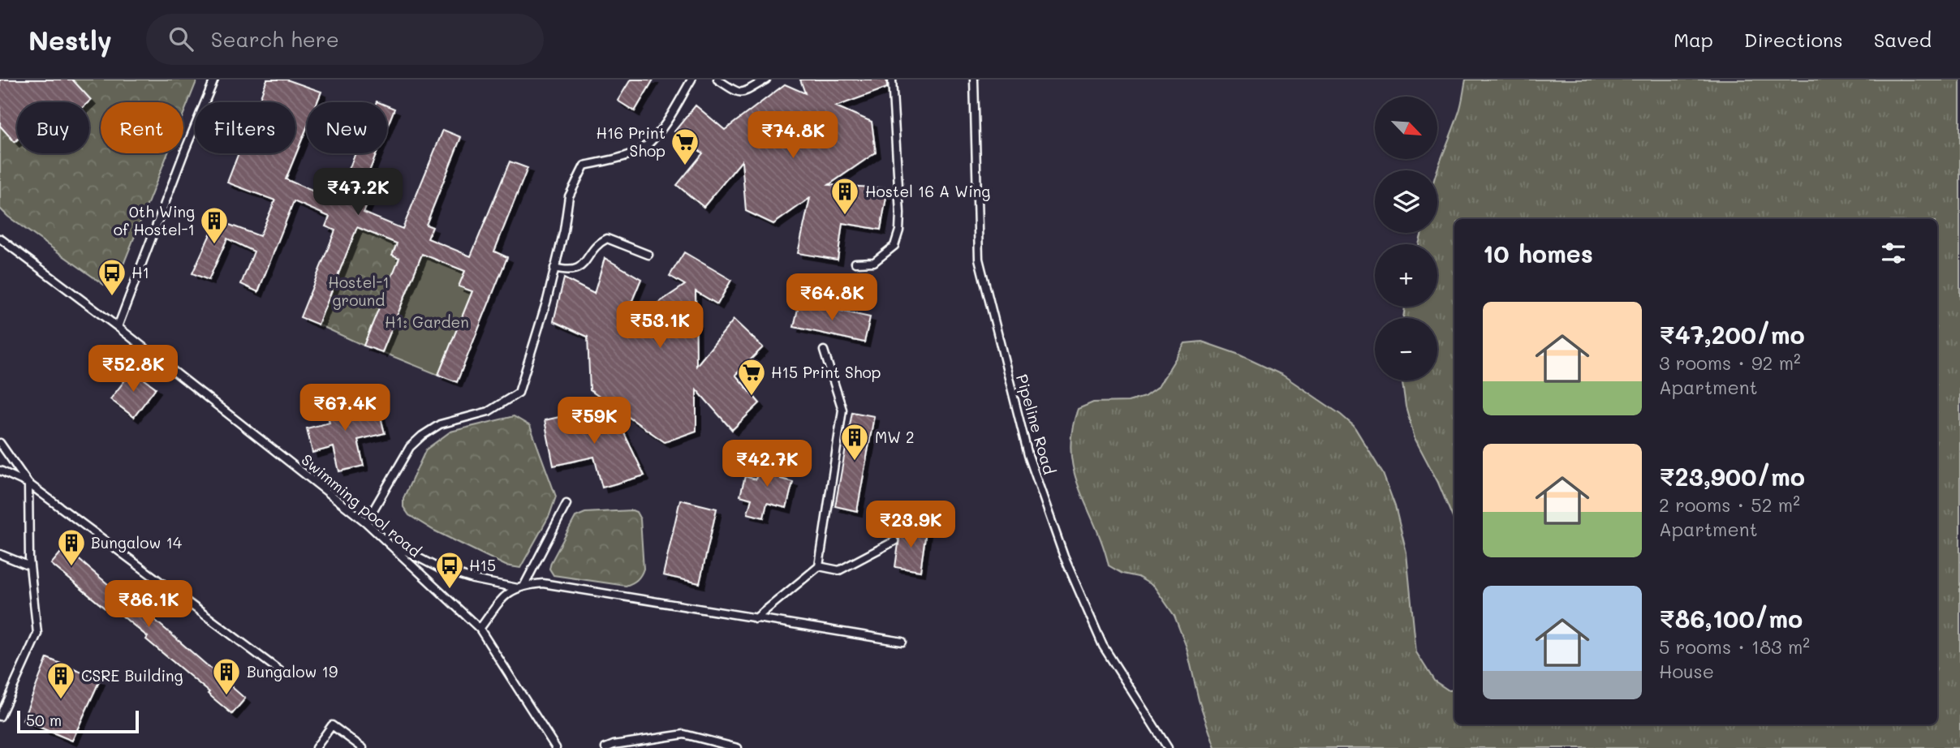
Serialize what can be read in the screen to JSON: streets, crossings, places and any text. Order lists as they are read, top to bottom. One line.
{"streets":{"lane":["Pipeline Road","Swimming pool road"]},"parks":["Hostel-1 ground","H1: Garden"],"places":{"supermarket":["H16 Print Shop","H15 Print Shop"],"building":["Hostel 16 A Wing","0th Wing of Hostel-1","MW 2","Bungalow 14","Bungalow 19","CSRE Building"],"bus stop":["H1","H15"]},"scale_bar":"50 m","north":"bottom right","page":{"header":"Nestly","search":"Search here","nav":["Map","Directions","Saved"],"map_buttons":["+","−"],"chip":["Buy","Rent","Filters","New"],"price":["₹74.8K","₹47.2K","₹64.8K","₹53.1K","₹52.8K","₹67.4K","₹59K","₹42.7K","₹23.9K","₹86.1K"],"heading":"10 homes","list":[{"name":"₹47,200/mo","note":"3 rooms · 92 m² · Apartment"},{"name":"₹23,900/mo","note":"2 rooms · 52 m² · Apartment"},{"name":"₹86,100/mo","note":"5 rooms · 183 m² · House"}],"scale":"50 m"}}
